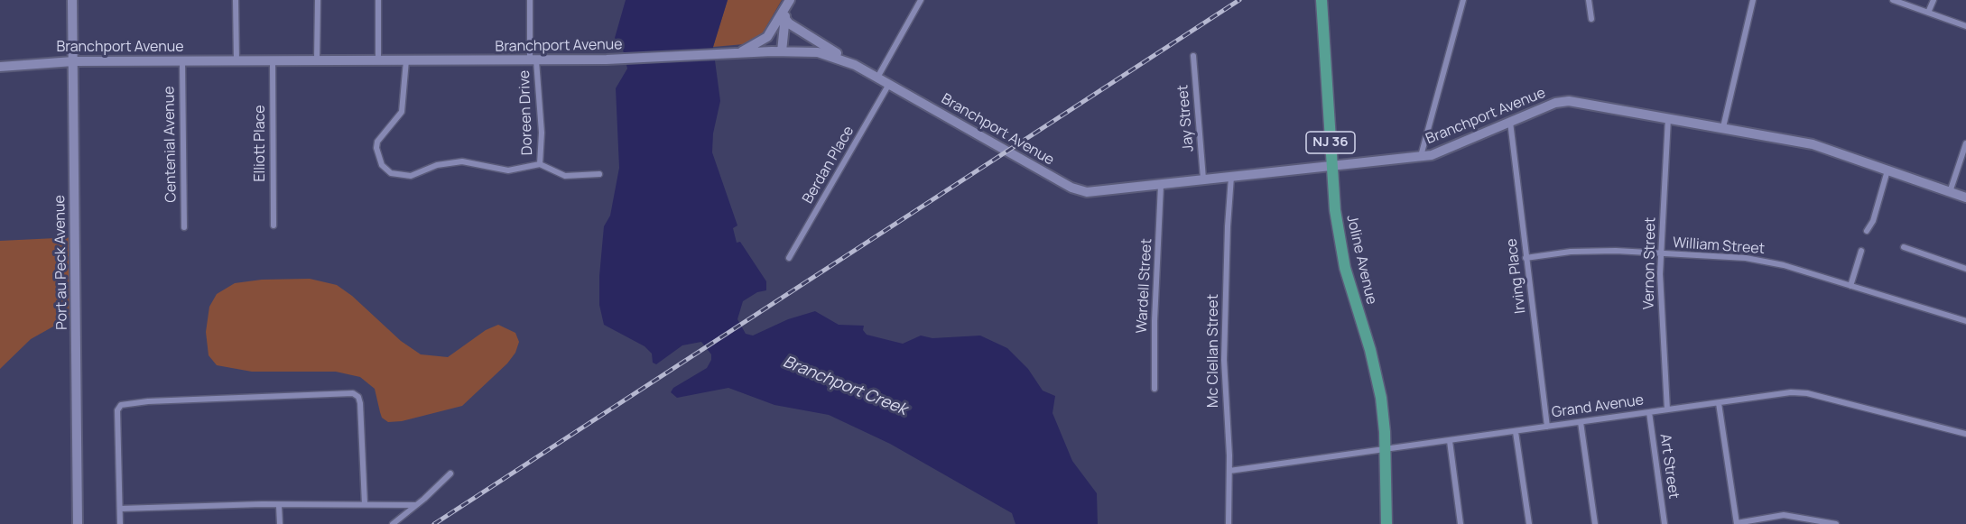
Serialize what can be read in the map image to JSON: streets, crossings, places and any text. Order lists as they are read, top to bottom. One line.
{"streets":{"main road":["NJ 36","Joline Avenue"],"street":["Branchport Avenue","Doreen Drive","Jay Street","Elliott Place","Centenial Avenue","Berdan Place","William Street","Port au Peck Avenue","Vernon Street","Irving Place","Wardell Street","Mc Clellan Street","Grand Avenue","Art Street"]},"crossings":[["Branchport Avenue","Doreen Drive"],["Branchport Avenue","Jay Street"],["Branchport Avenue","Elliott Place"],["Branchport Avenue","Centenial Avenue"],["Branchport Avenue","Berdan Place"],["Branchport Avenue","Joline Avenue"],["Branchport Avenue","Port au Peck Avenue"],["Branchport Avenue","Vernon Street"],["Branchport Avenue","Irving Place"],["Branchport Avenue","Wardell Street"],["Branchport Avenue","Mc Clellan Street"],["William Street","Vernon Street"],["William Street","Irving Place"],["Joline Avenue","Grand Avenue"],["Vernon Street","Grand Avenue"],["Irving Place","Grand Avenue"],["Mc Clellan Street","Grand Avenue"],["Grand Avenue","Art Street"]],"water":["Branchport Creek"]}
